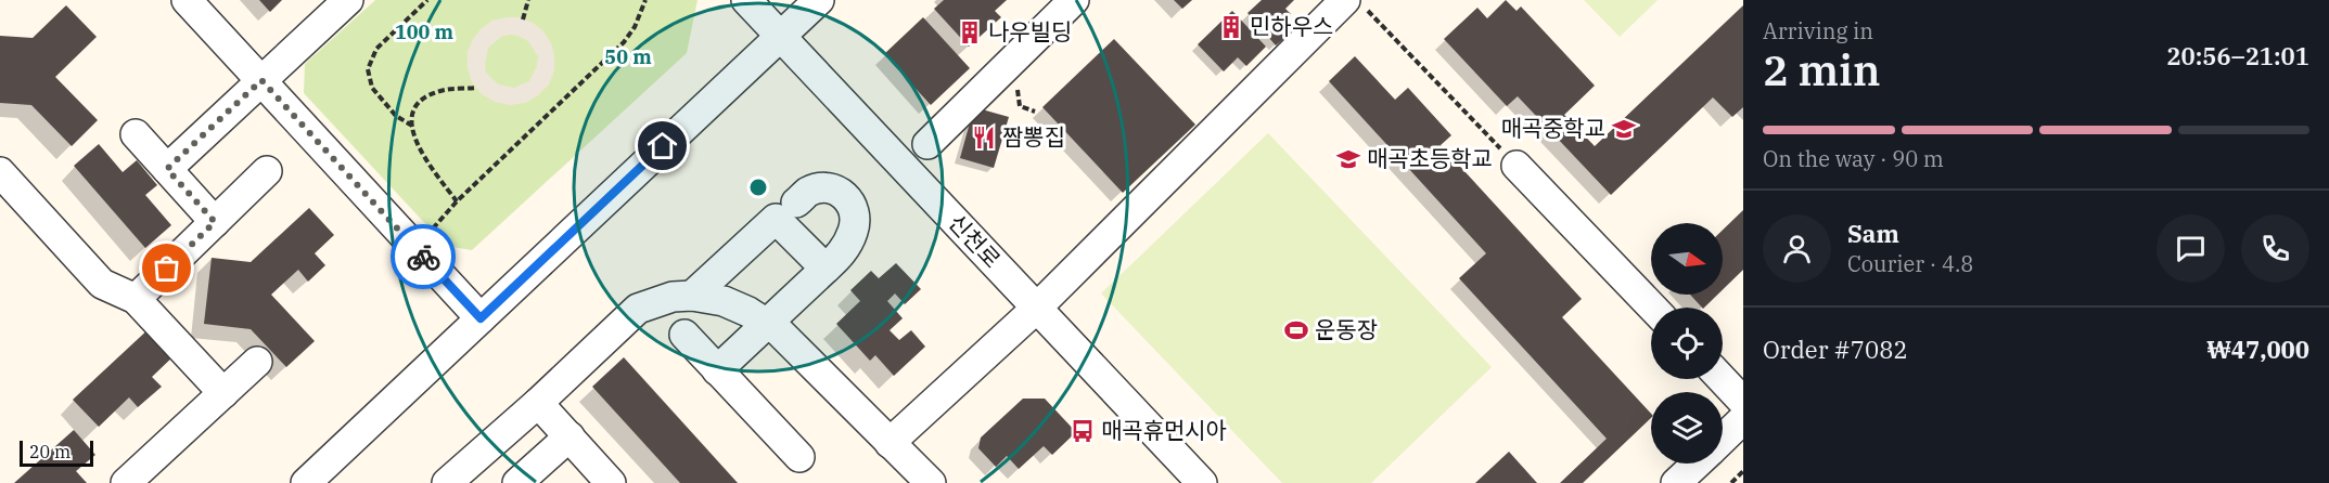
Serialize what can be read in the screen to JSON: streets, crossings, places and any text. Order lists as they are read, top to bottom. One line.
{"streets":{"street":["신천로"]},"places":{"building":["민하우스","나우빌딩"],"school or university":["매곡중학교","매곡초등학교"],"restaurant":["짬뽕집"],"sports":["운동장"],"bus stop":["매곡휴먼시아"]},"scale_bar":"20 m","north":"right","page":{"heading":["2 min","Arriving in","20:56–21:01"],"panel":["Sam","Courier · 4.8","Order #7082","₩47,000"],"bar":"On the way · 90 m","scale":"20 m"},"rings":["100 m","50 m"]}
